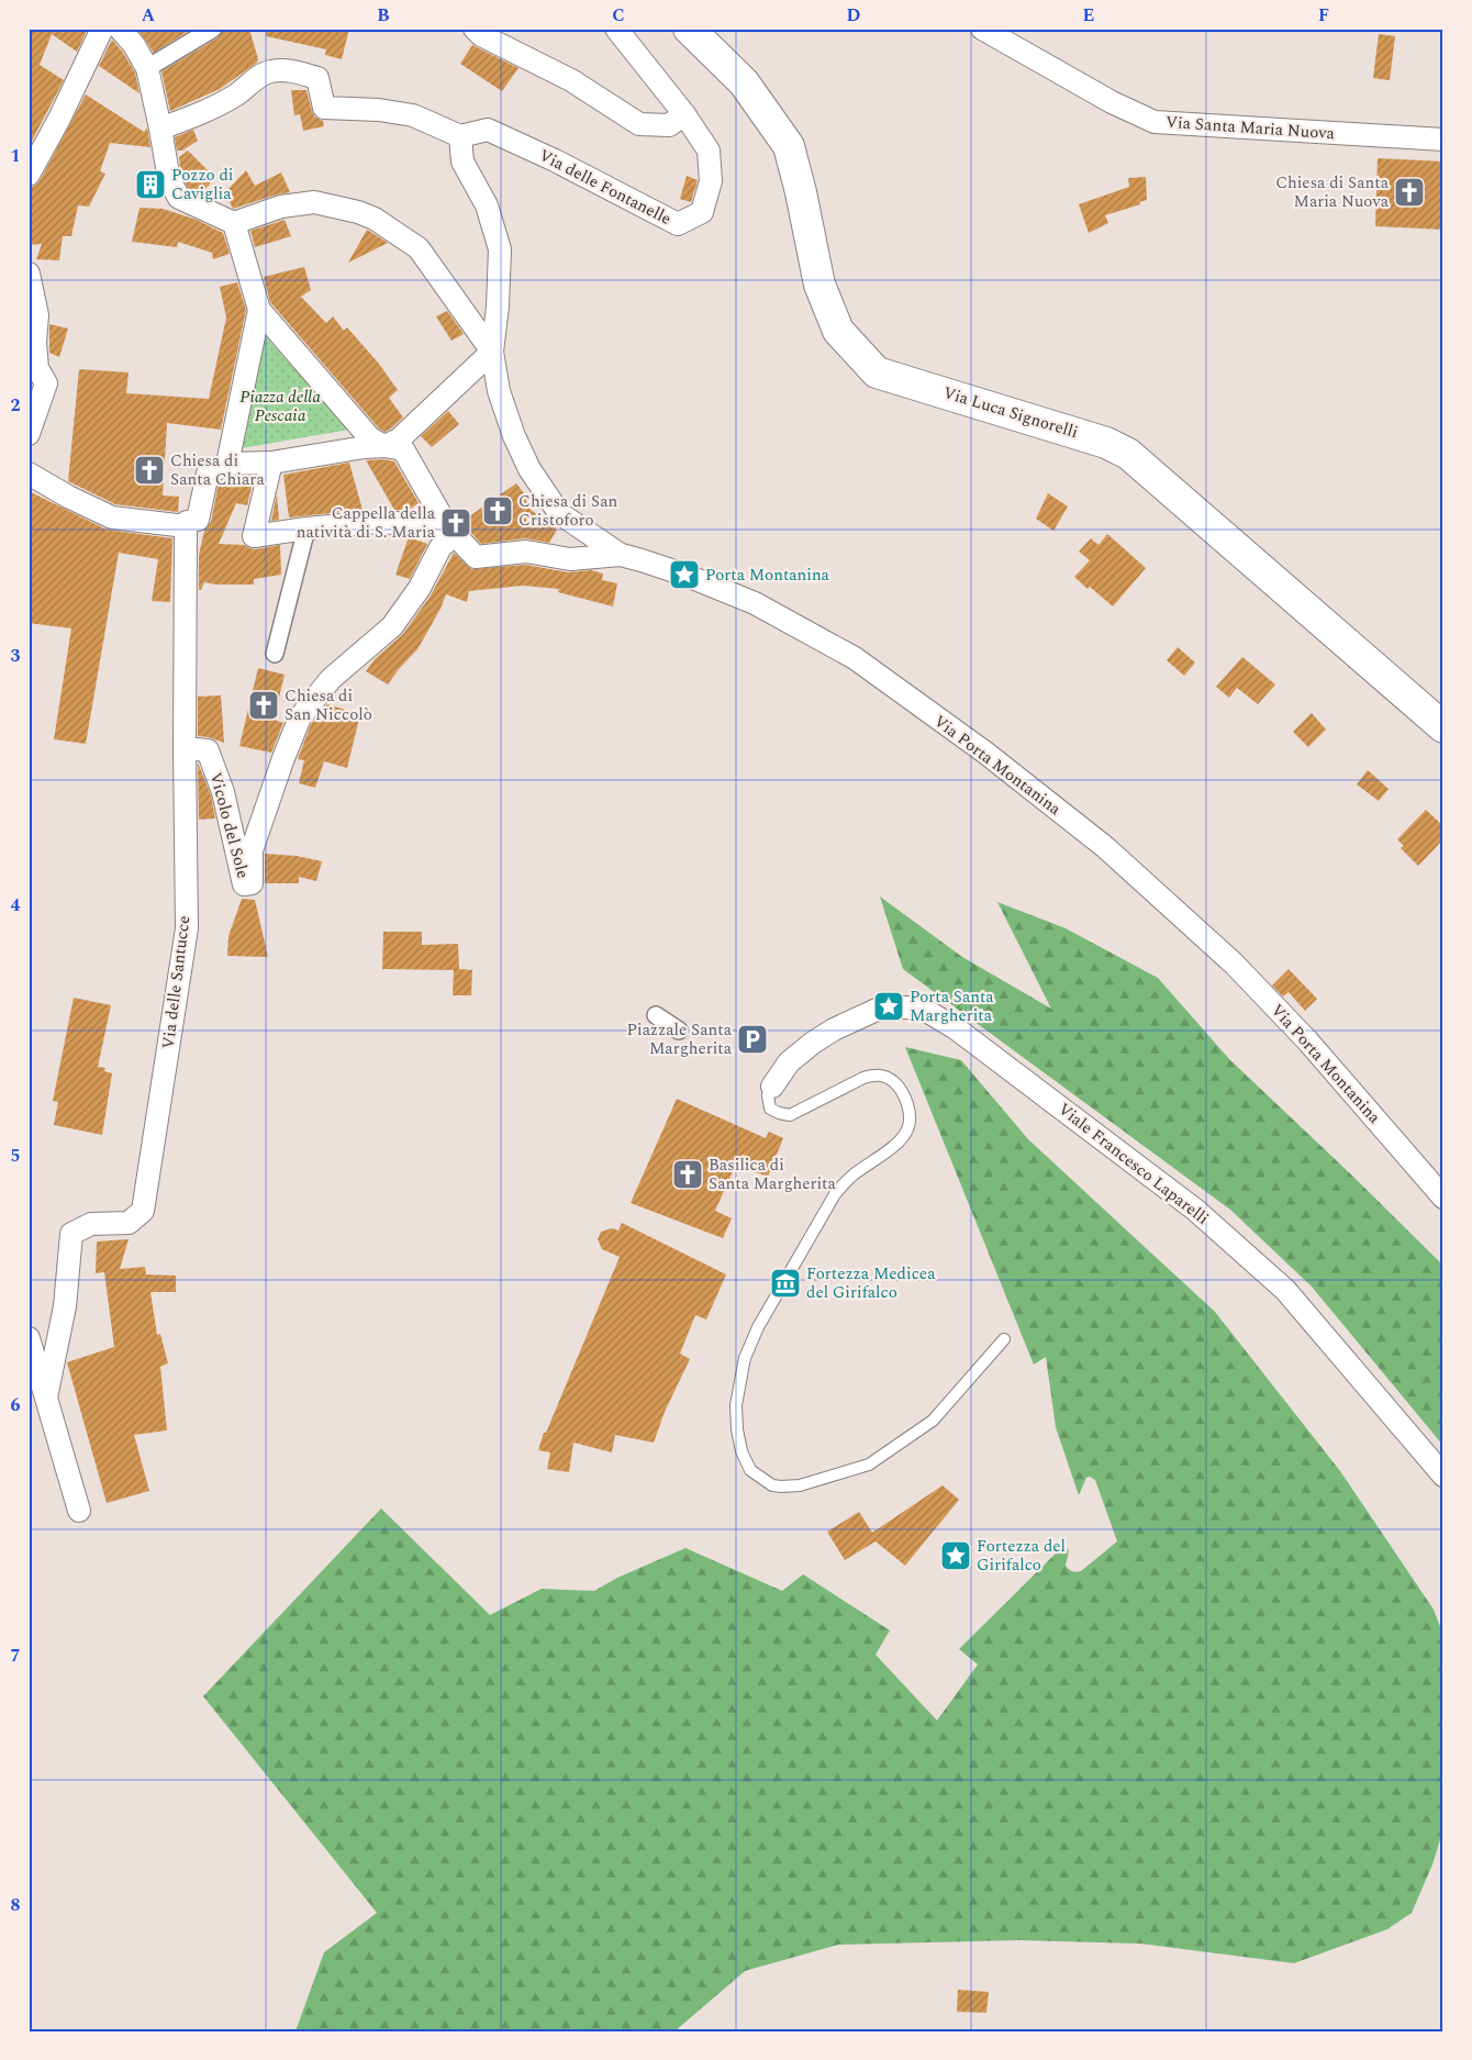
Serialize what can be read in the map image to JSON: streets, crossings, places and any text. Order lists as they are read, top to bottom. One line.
{"streets":{"main road":["Via Luca Signorelli"],"street":["Via Santa Maria Nuova","Via delle Fontanelle","Via Porta Montanina","Vicolo del Sole","Via delle Santucce","Viale Francesco Laparelli"]},"crossings":[["Via Porta Montanina","Vicolo del Sole"],["Vicolo del Sole","Via delle Santucce"]],"parks":["Piazza della Pescaia"],"places":{"building":["Pozzo di Caviglia"],"church":["Chiesa di Santa Maria Nuova","Chiesa di Santa Chiara","Chiesa di San Cristoforo","Cappella della natività di S. Maria","Chiesa di San Niccolò","Basilica di Santa Margherita"],"place":["Porta Montanina","Porta Santa Margherita","Fortezza del Girifalco"],"parking":["Piazzale Santa Margherita"],"museum":["Fortezza Medicea del Girifalco"]},"grid":{"columns":["A","B","C","D","E","F"],"rows":["1","2","3","4","5","6","7","8"]}}
